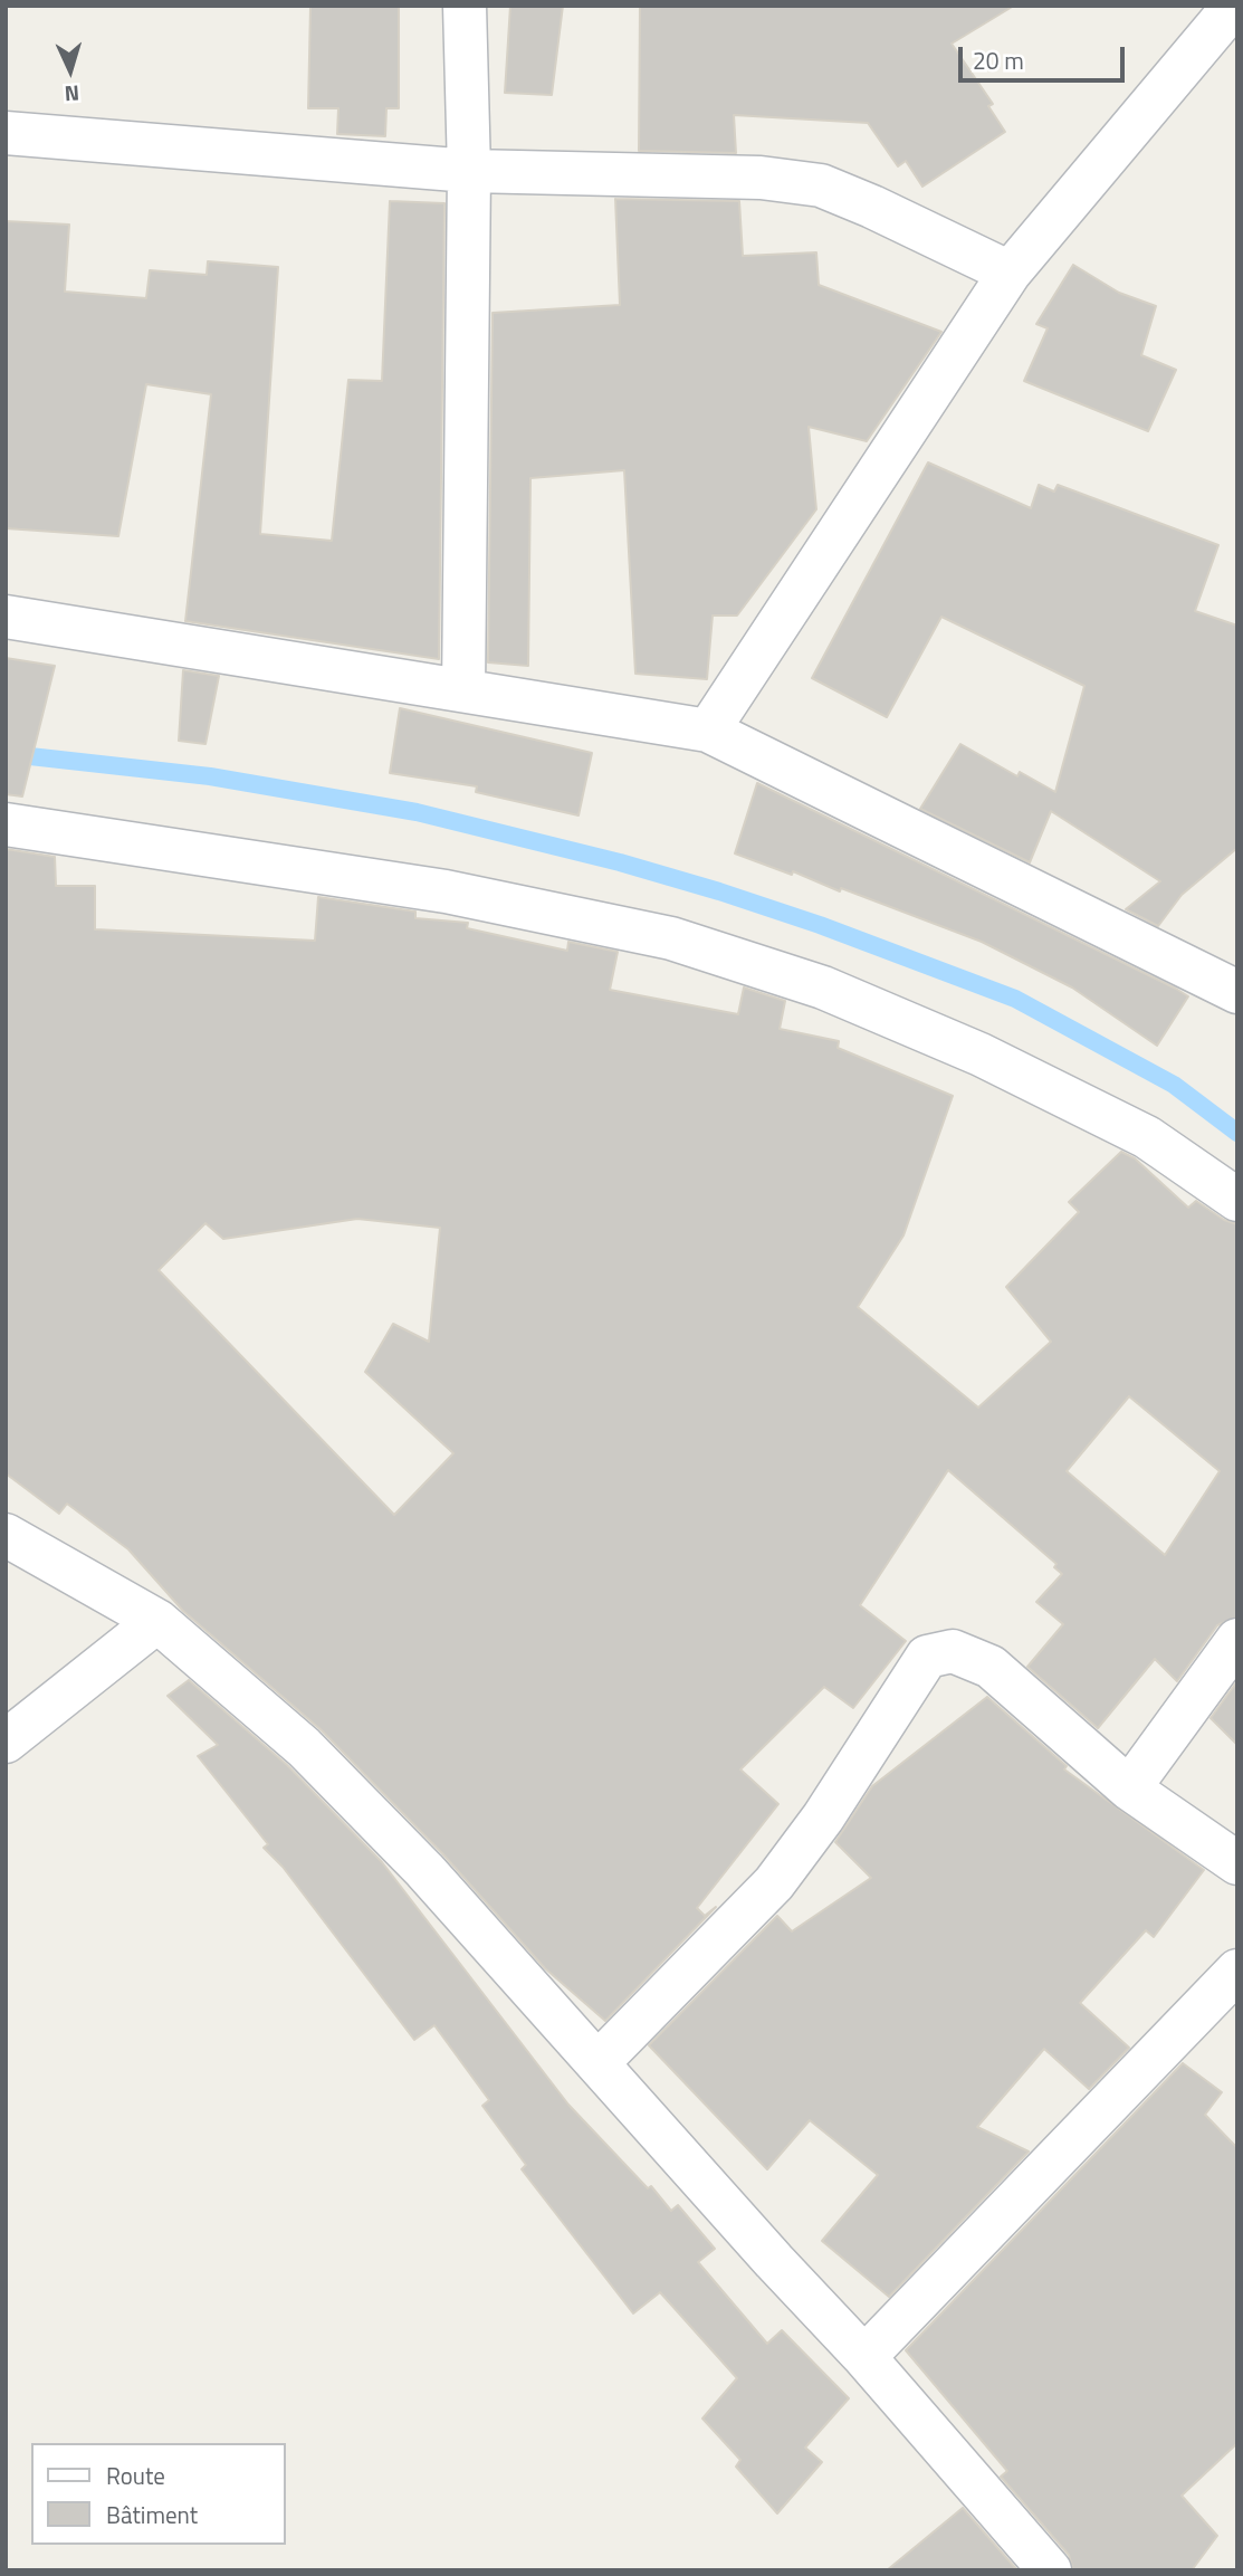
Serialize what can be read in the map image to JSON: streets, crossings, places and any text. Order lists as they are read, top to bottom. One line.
{"legend":["Route","Bâtiment"],"scale_bar":"20 m","north":"bottom"}
